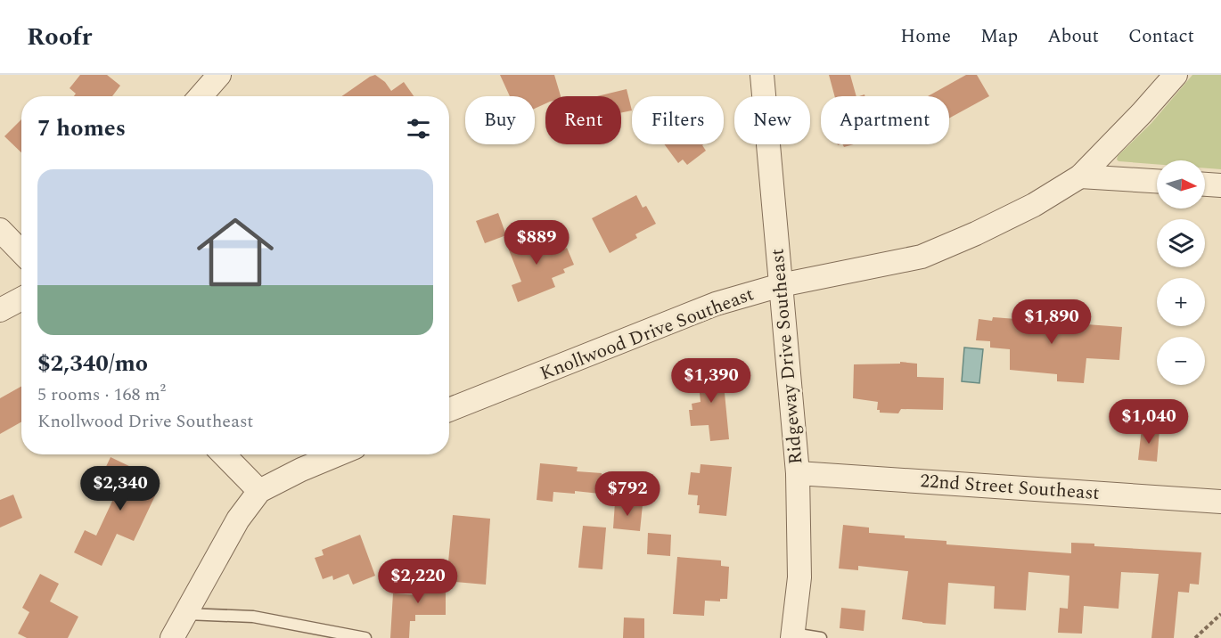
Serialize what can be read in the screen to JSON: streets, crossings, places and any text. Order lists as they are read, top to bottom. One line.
{"streets":{"street":["Knollwood Drive Southeast","Ridgeway Drive Southeast","22nd Street Southeast"]},"crossings":[["Knollwood Drive Southeast","Ridgeway Drive Southeast"],["Ridgeway Drive Southeast","22nd Street Southeast"]],"north":"right","page":{"header":"Roofr","nav":["Home","Map","About","Contact"],"chip":["Buy","Rent","Filters","New","Apartment"],"heading":"7 homes","map_buttons":["+","−"],"list":[{"name":"$2,340/mo","note":"5 rooms · 168 m² · Knollwood Drive Southeast"}],"price":["$889","$1,890","$1,390","$1,040","$2,340","$792","$2,220"]}}
